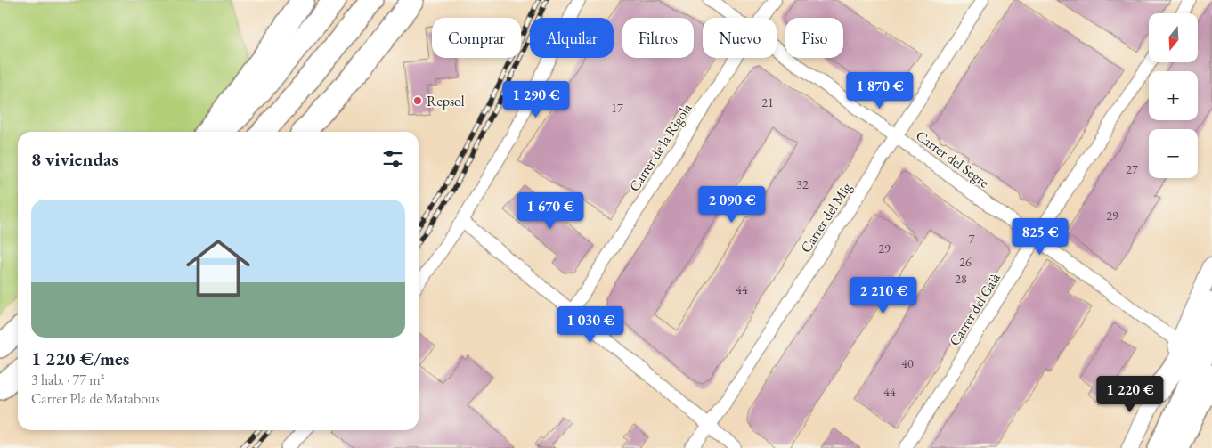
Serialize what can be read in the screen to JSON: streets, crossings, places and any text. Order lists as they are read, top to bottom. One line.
{"streets":{"street":["Carrer de la Rigola","Carrer del Segre","Carrer del Mig","Carrer del Gaià"]},"crossings":[["Carrer del Segre","Carrer del Mig"],["Carrer del Segre","Carrer del Gaià"]],"places":["Repsol"],"house_numbers":["21","17","27","32","29","7","29","26","28","44","40","44"],"north":"bottom","page":{"map_buttons":["+","−"],"chip":["Comprar","Alquilar","Filtros","Nuevo","Piso"],"price":["1 870 €","1 290 €","2 090 €","1 670 €","825 €","2 210 €","1 030 €","1 220 €"],"heading":"8 viviendas","list":[{"name":"1 220 €/mes","note":"3 hab. · 77 m² · Carrer Pla de Matabous"}]}}
